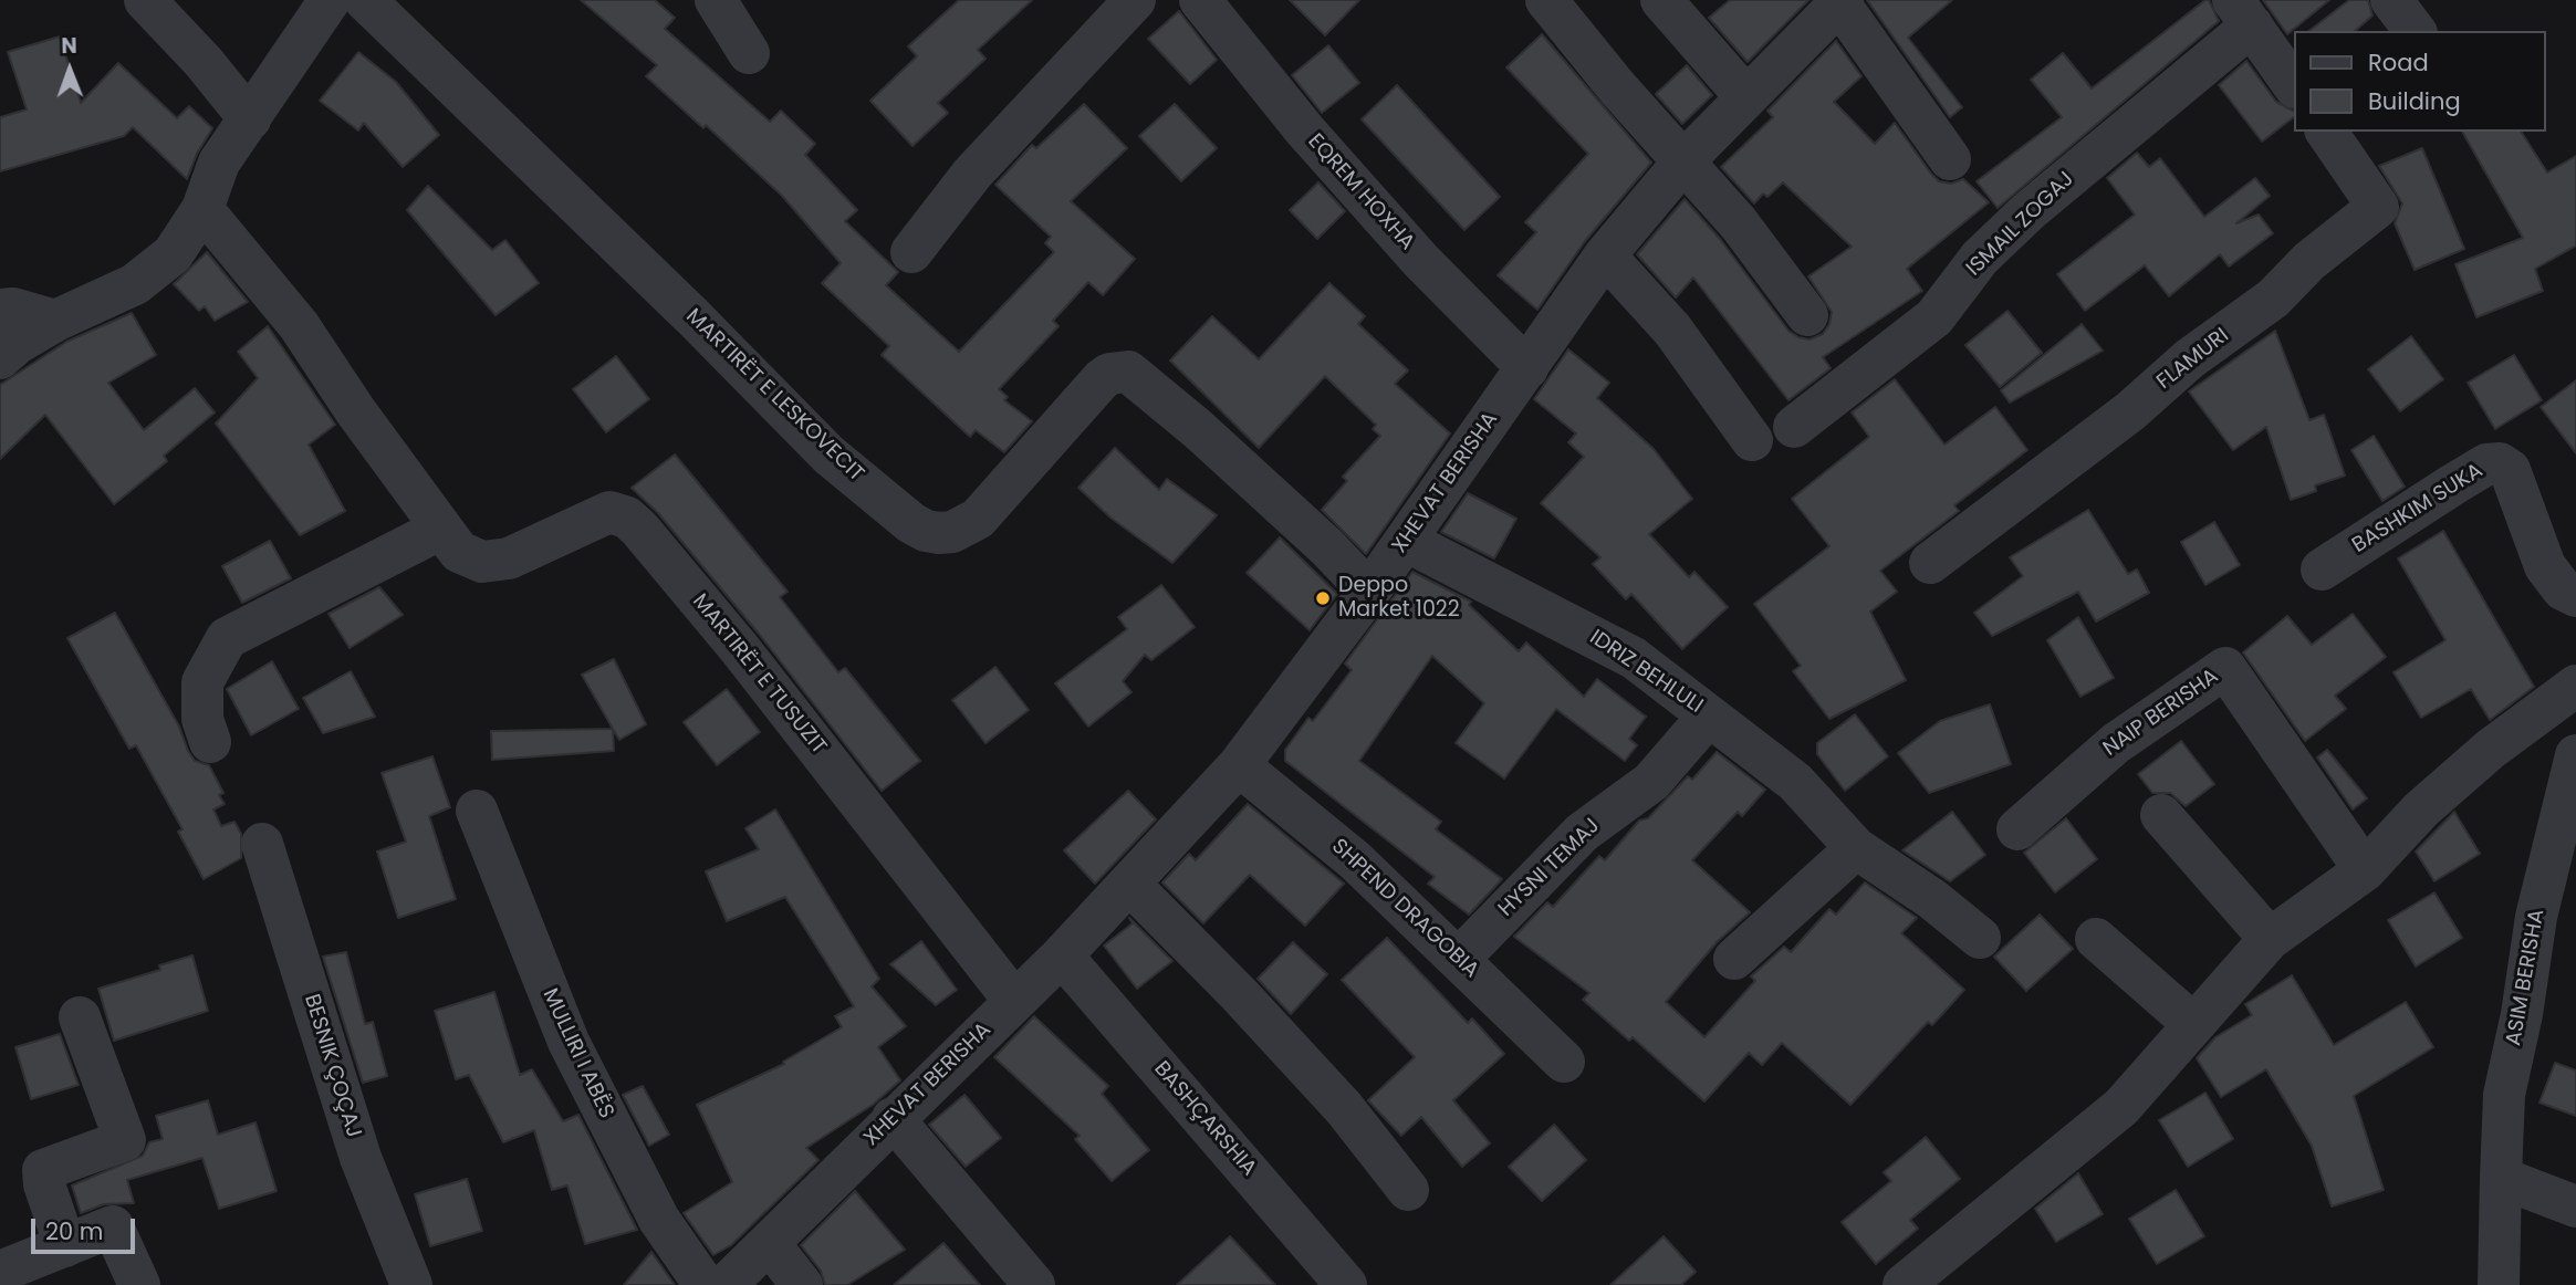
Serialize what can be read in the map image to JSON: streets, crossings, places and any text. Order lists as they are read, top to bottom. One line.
{"streets":{"street":["EQREM HOXHA","ISMAIL ZOGAJ","FLAMURI","MARTIRËT E LESKOVECIT","XHEVAT BERISHA","BASHKIM SUKA","IDRIZ BEHLULI","MARTIRËT E TUSUZIT","NAIP BERISHA","HYSNI TEMAJ","SHPEND DRAGOBIA","ASIM BERISHA","MULLIRI I ABËS","BESNIK ÇOÇAJ","BASHÇARSHIA"]},"crossings":[["EQREM HOXHA","XHEVAT BERISHA"],["MARTIRËT E LESKOVECIT","XHEVAT BERISHA"],["XHEVAT BERISHA","IDRIZ BEHLULI"],["XHEVAT BERISHA","MARTIRËT E TUSUZIT"],["XHEVAT BERISHA","SHPEND DRAGOBIA"],["XHEVAT BERISHA","BASHÇARSHIA"],["IDRIZ BEHLULI","HYSNI TEMAJ"],["HYSNI TEMAJ","SHPEND DRAGOBIA"]],"places":["Deppo Market 1022"],"legend":["Road","Building"],"scale_bar":"20 m","north":"top"}
